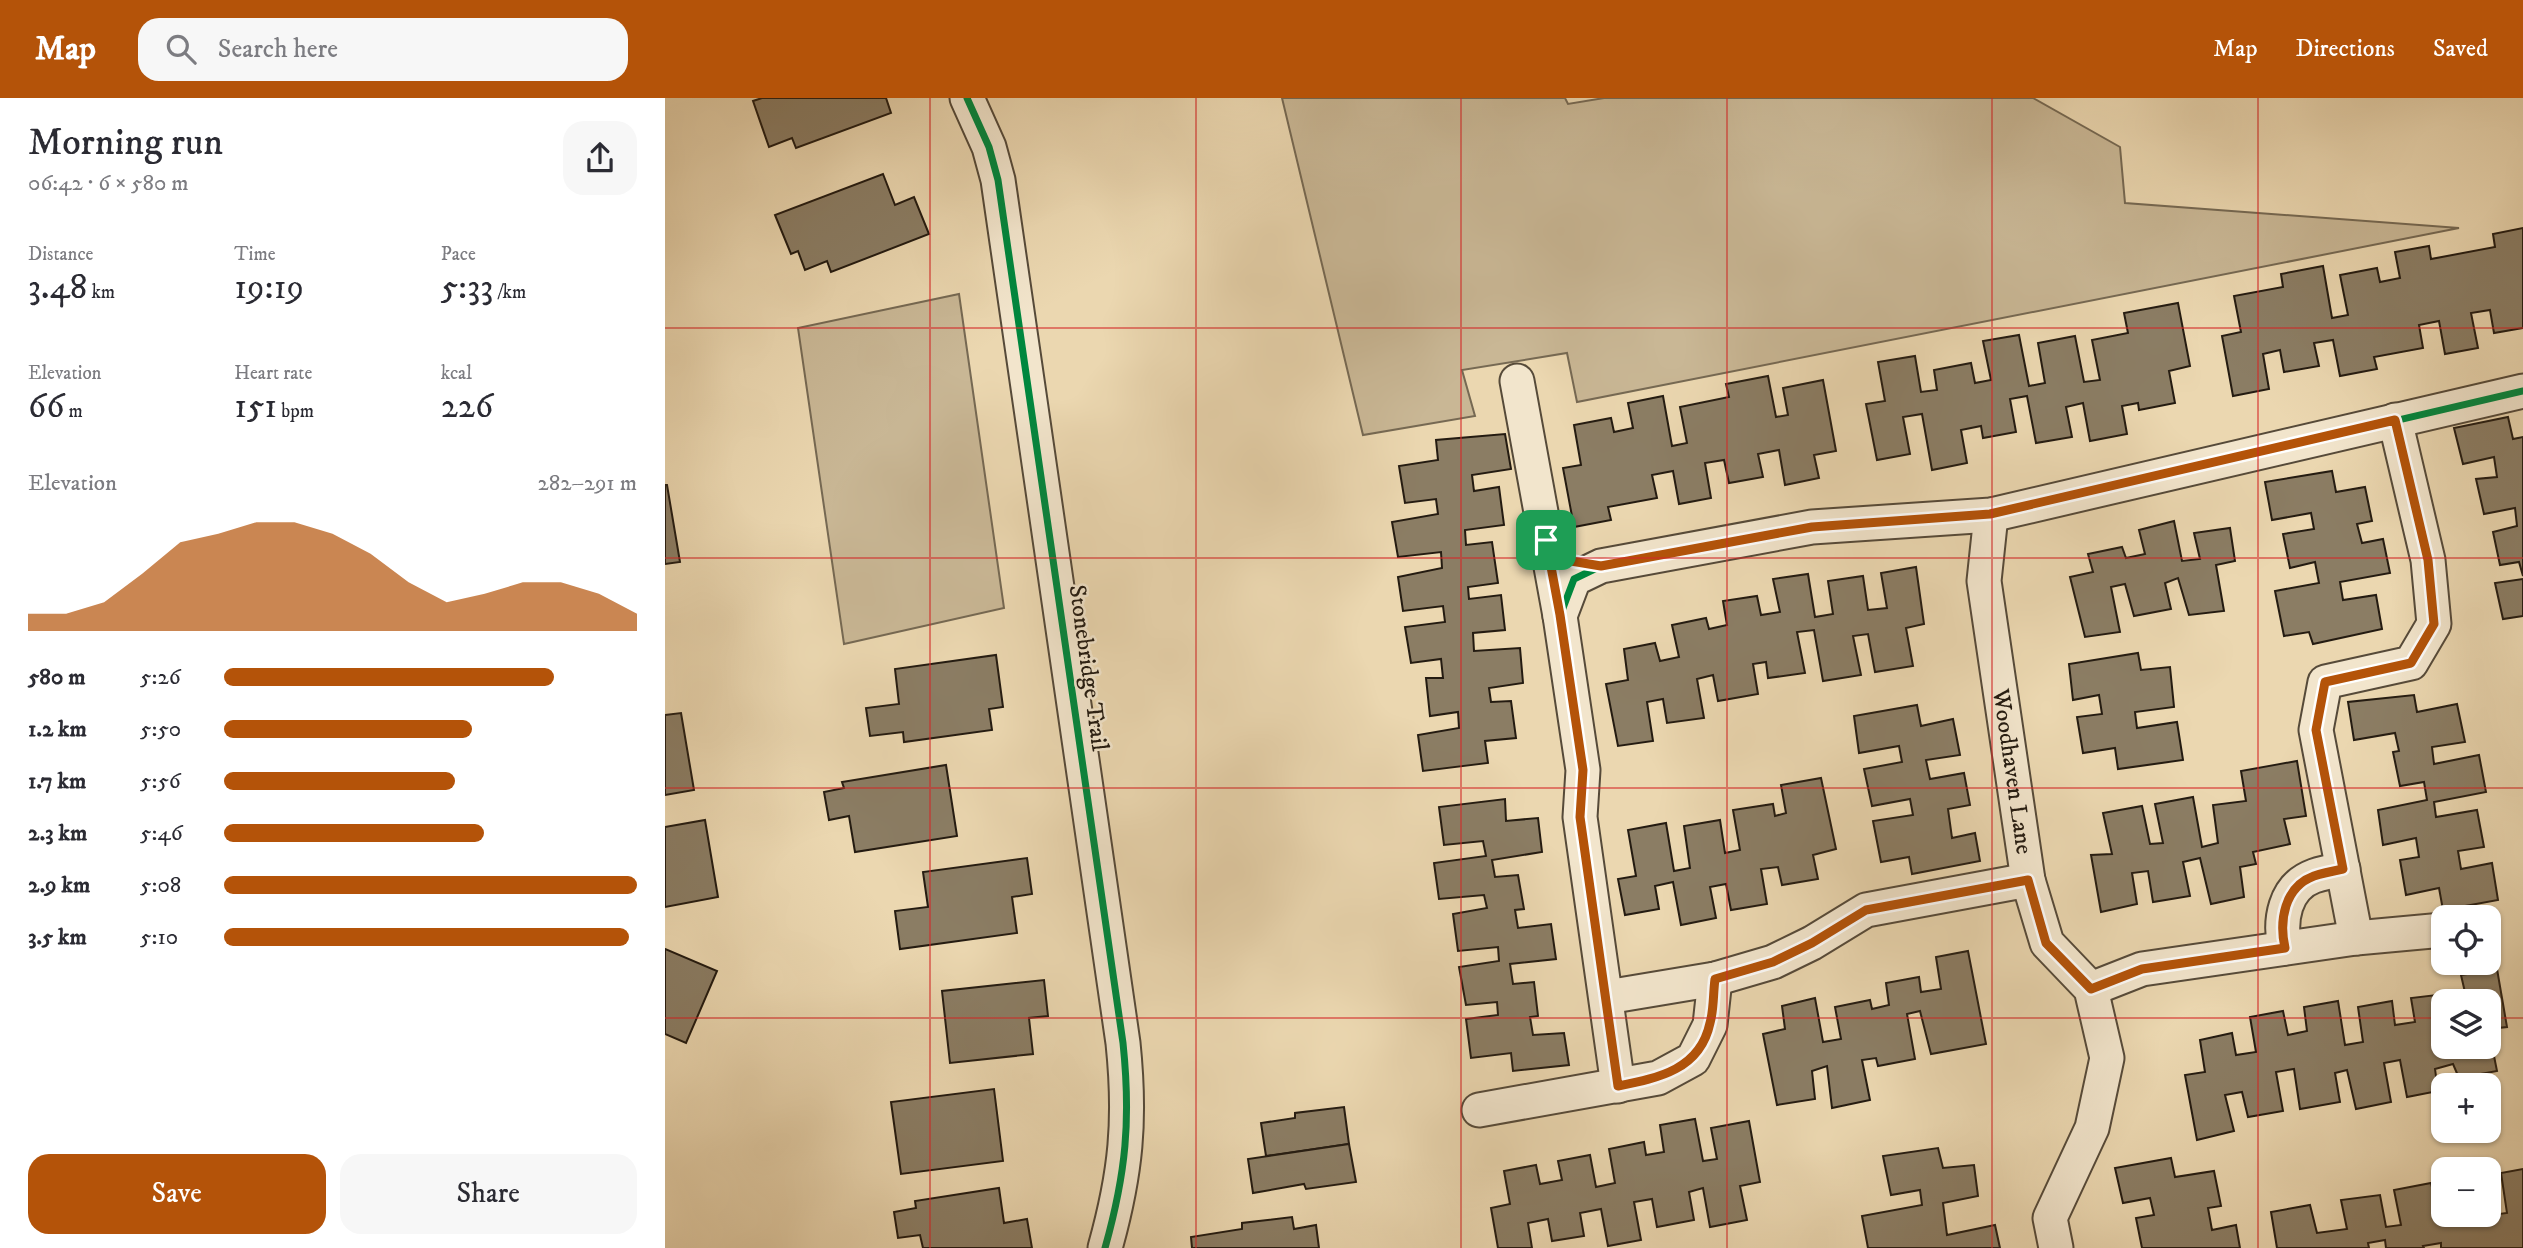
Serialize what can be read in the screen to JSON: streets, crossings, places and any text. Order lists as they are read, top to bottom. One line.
{"streets":{"street":["Stonebridge Trail","Woodhaven Lane"]},"page":{"header":"Map","search":"Search here","nav":["Map","Directions","Saved"],"heading":["Morning run","06:42 · 6 × 580 m"],"stats":[["Distance","3.48 km"],["Time","19:19"],["Pace","5:33 /km"],["Elevation","66 m"],["Heart rate","151 bpm"],["kcal","226"]],"chart":["Elevation","282–291 m"],"list":[{"name":"580 m","note":"5:26"},{"name":"1.2 km","note":"5:50"},{"name":"1.7 km","note":"5:56"},{"name":"2.3 km","note":"5:46"},{"name":"2.9 km","note":"5:08"},{"name":"3.5 km","note":"5:10"}],"map_buttons":["+","−"],"buttons":["Save","Share"]}}
